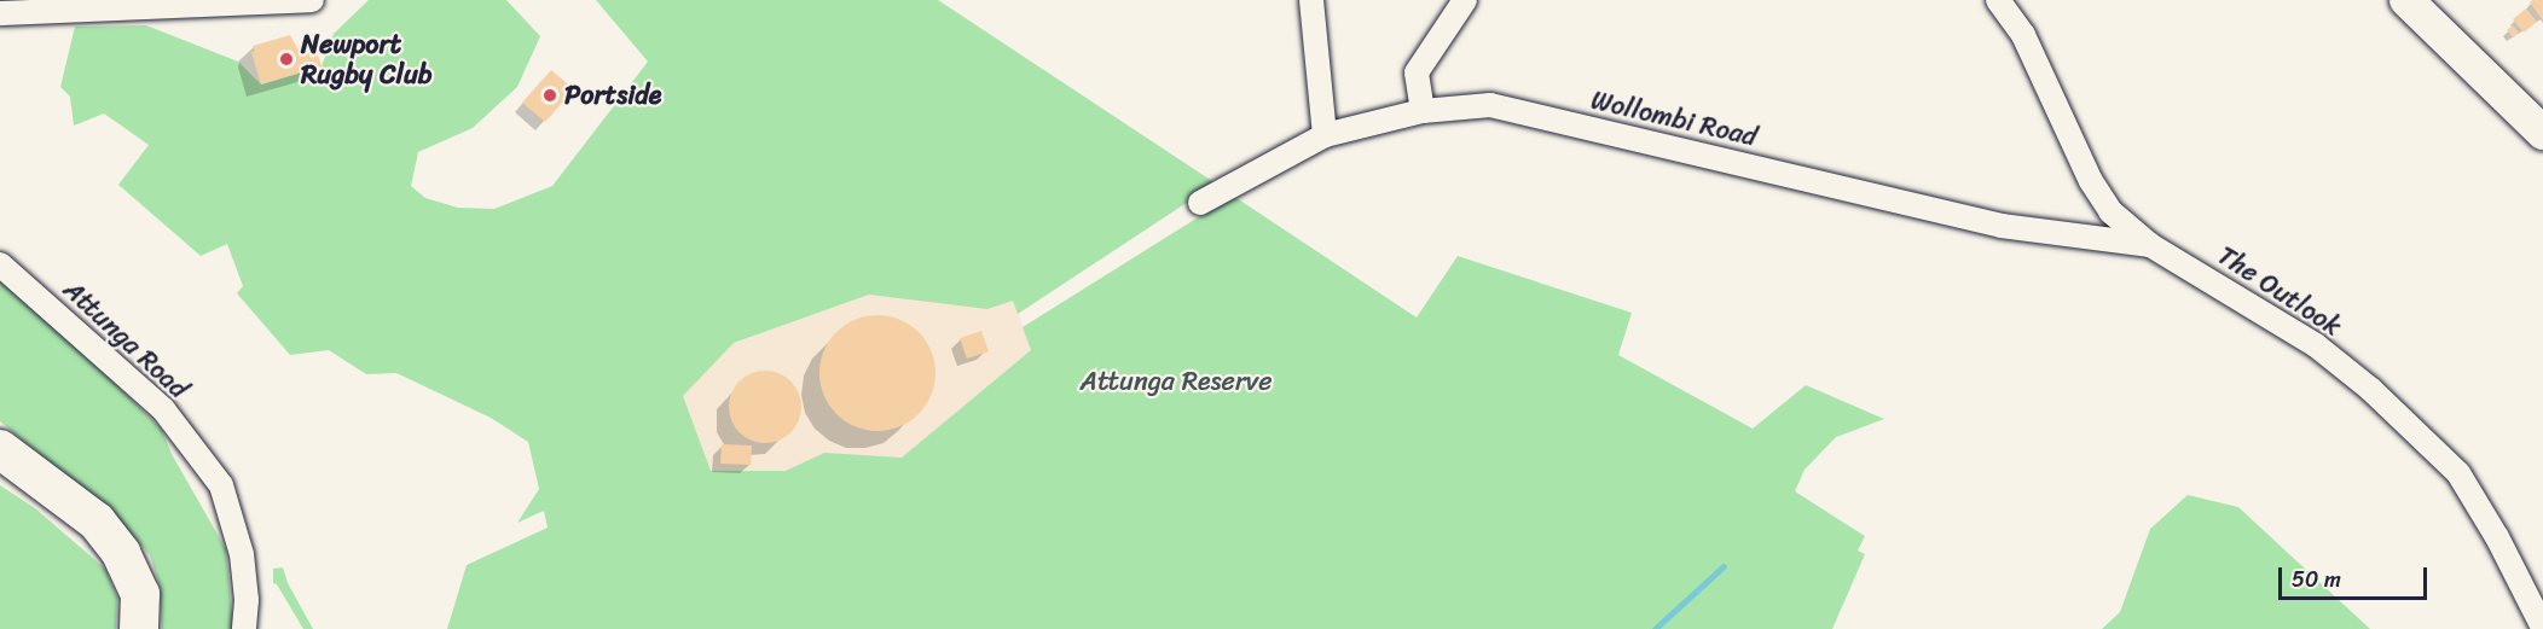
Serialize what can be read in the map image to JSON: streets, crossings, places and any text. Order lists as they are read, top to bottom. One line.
{"streets":{"street":["Wollombi Road","The Outlook","Attunga Road"]},"crossings":[["Wollombi Road","The Outlook"]],"parks":["Attunga Reserve"],"places":["Newport Rugby Club","Portside"],"scale_bar":"50 m"}
